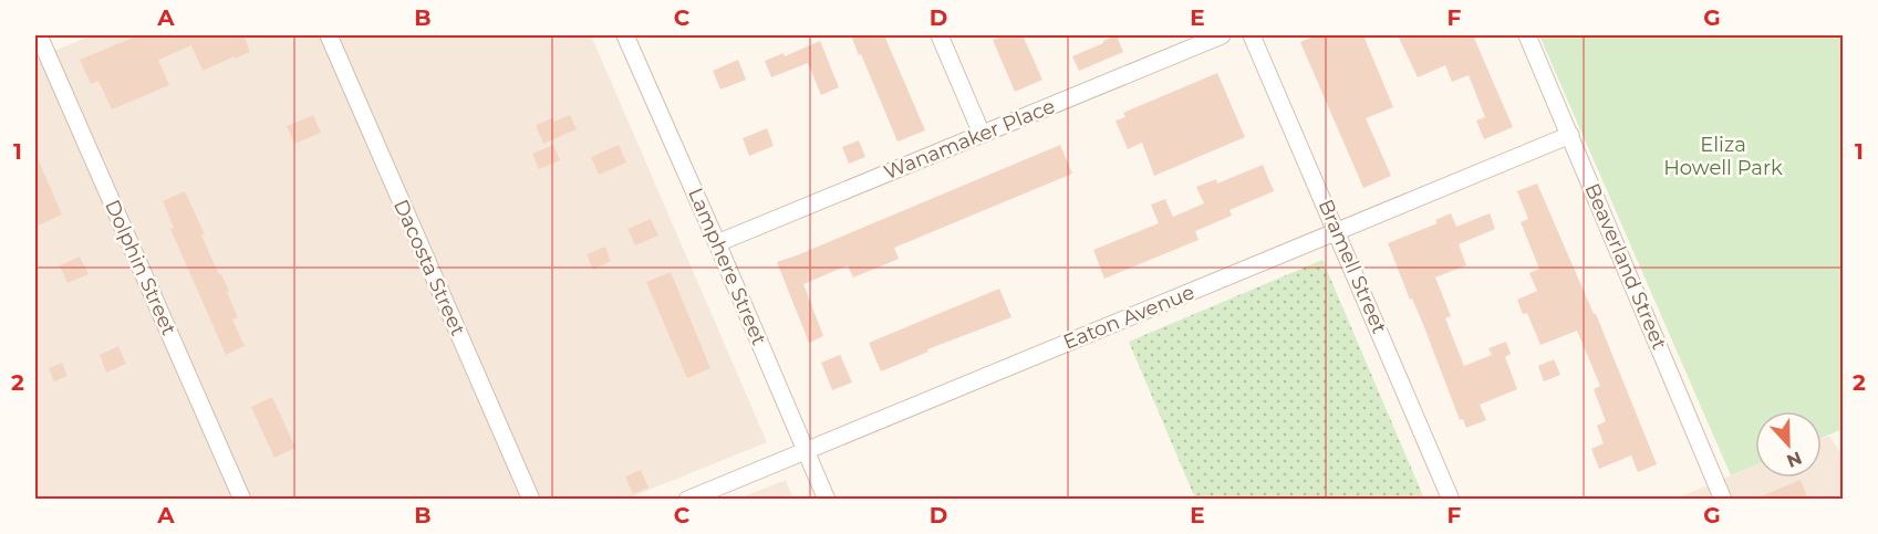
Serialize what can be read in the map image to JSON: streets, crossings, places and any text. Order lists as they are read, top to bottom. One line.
{"streets":{"street":["Wanamaker Place","Lamphere Street","Bramell Street","Beaverland Street","Dolphin Street","Dacosta Street","Eaton Avenue"]},"crossings":[["Wanamaker Place","Lamphere Street"],["Lamphere Street","Eaton Avenue"],["Bramell Street","Eaton Avenue"],["Beaverland Street","Eaton Avenue"]],"parks":["Eliza Howell Park"],"north":"bottom","grid":{"columns":["A","B","C","D","E","F","G"],"rows":["1","2"]}}
